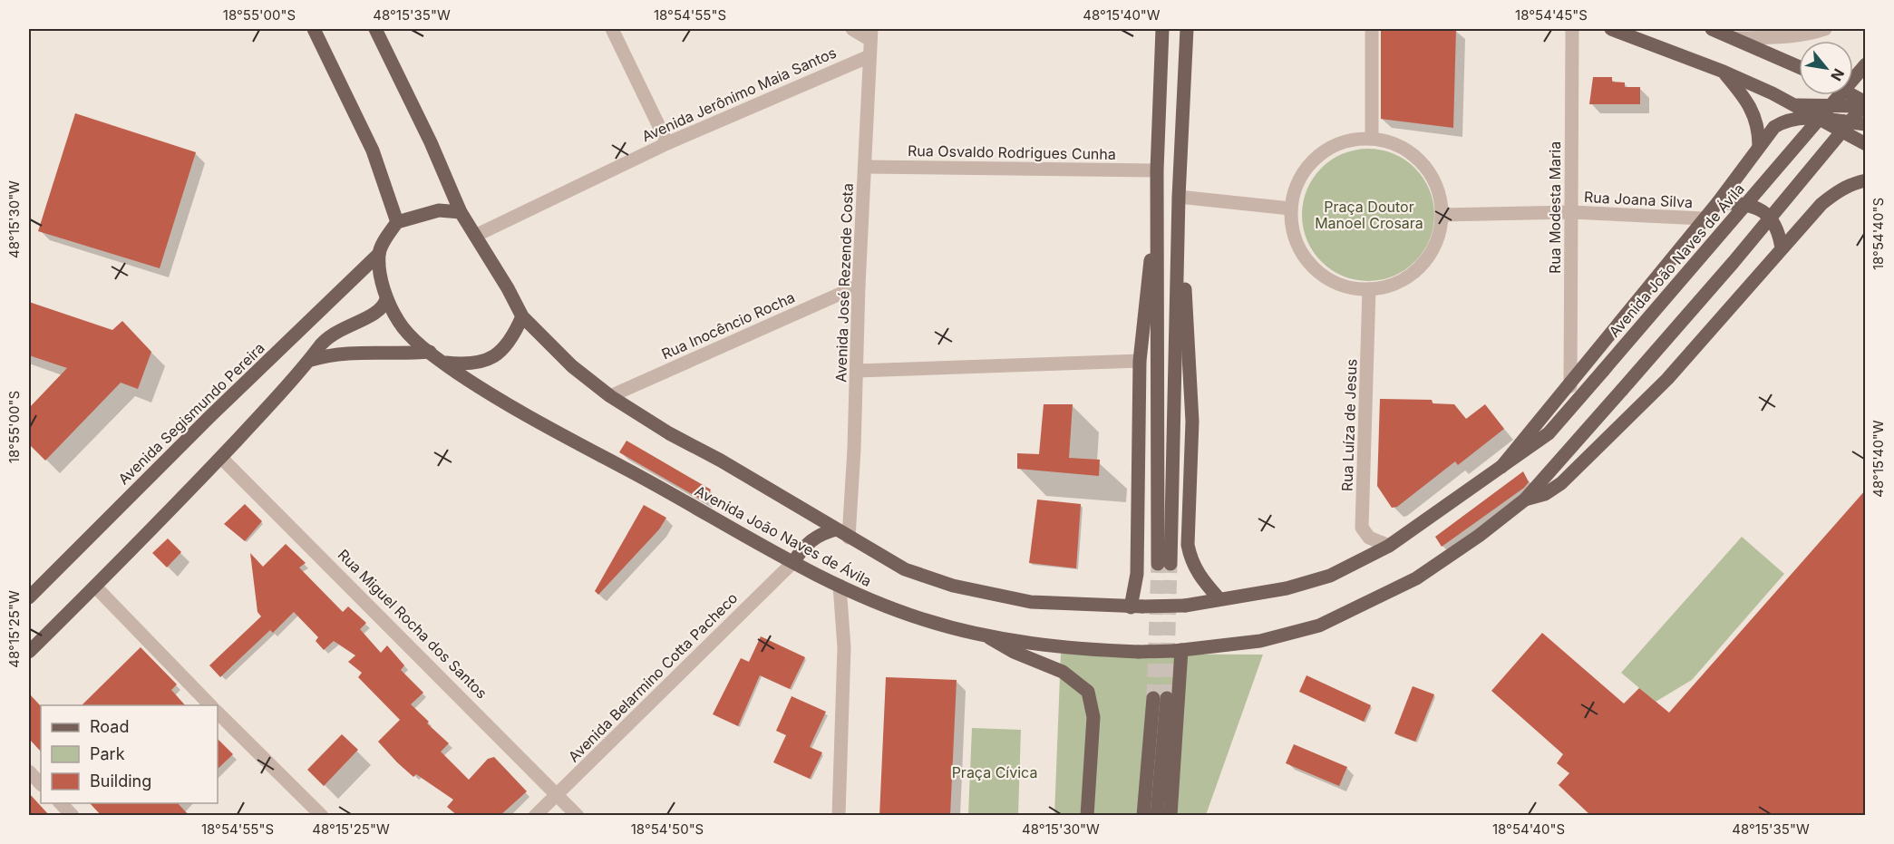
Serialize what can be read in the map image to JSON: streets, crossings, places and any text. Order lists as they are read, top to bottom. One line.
{"streets":{"main road":["Avenida João Naves de Ávila","Avenida Segismundo Pereira"],"street":["Avenida Jerônimo Maia Santos","Rua Osvaldo Rodrigues Cunha","Rua Joana Silva","Rua Modesta Maria","Avenida José Rezende Costa","Rua Inocêncio Rocha","Rua Luíza de Jesus","Rua Miguel Rocha dos Santos","Avenida Belarmino Cotta Pacheco"]},"crossings":[["Avenida Jerônimo Maia Santos","Avenida João Naves de Ávila"],["Avenida Jerônimo Maia Santos","Avenida José Rezende Costa"],["Avenida Jerônimo Maia Santos","Avenida Segismundo Pereira"],["Rua Osvaldo Rodrigues Cunha","Avenida José Rezende Costa"],["Rua Joana Silva","Rua Modesta Maria"],["Rua Joana Silva","Avenida João Naves de Ávila"],["Rua Joana Silva","Rua Luíza de Jesus"],["Rua Modesta Maria","Avenida João Naves de Ávila"],["Avenida João Naves de Ávila","Avenida José Rezende Costa"],["Avenida João Naves de Ávila","Rua Inocêncio Rocha"],["Avenida João Naves de Ávila","Avenida Segismundo Pereira"],["Avenida João Naves de Ávila","Rua Luíza de Jesus"],["Avenida João Naves de Ávila","Avenida Belarmino Cotta Pacheco"],["Avenida José Rezende Costa","Rua Inocêncio Rocha"],["Rua Miguel Rocha dos Santos","Avenida Belarmino Cotta Pacheco"]],"parks":["Praça Doutor Manoel Crosara","Praça Cívica"],"legend":["Road","Park","Building"],"north":"bottom right","coordinates":["18°55'00\"S","48°15'35\"W","18°54'55\"S","48°15'40\"W","18°54'45\"S","48°15'30\"W","18°54'40\"S","48°15'25\"W","18°54'50\"S"]}
